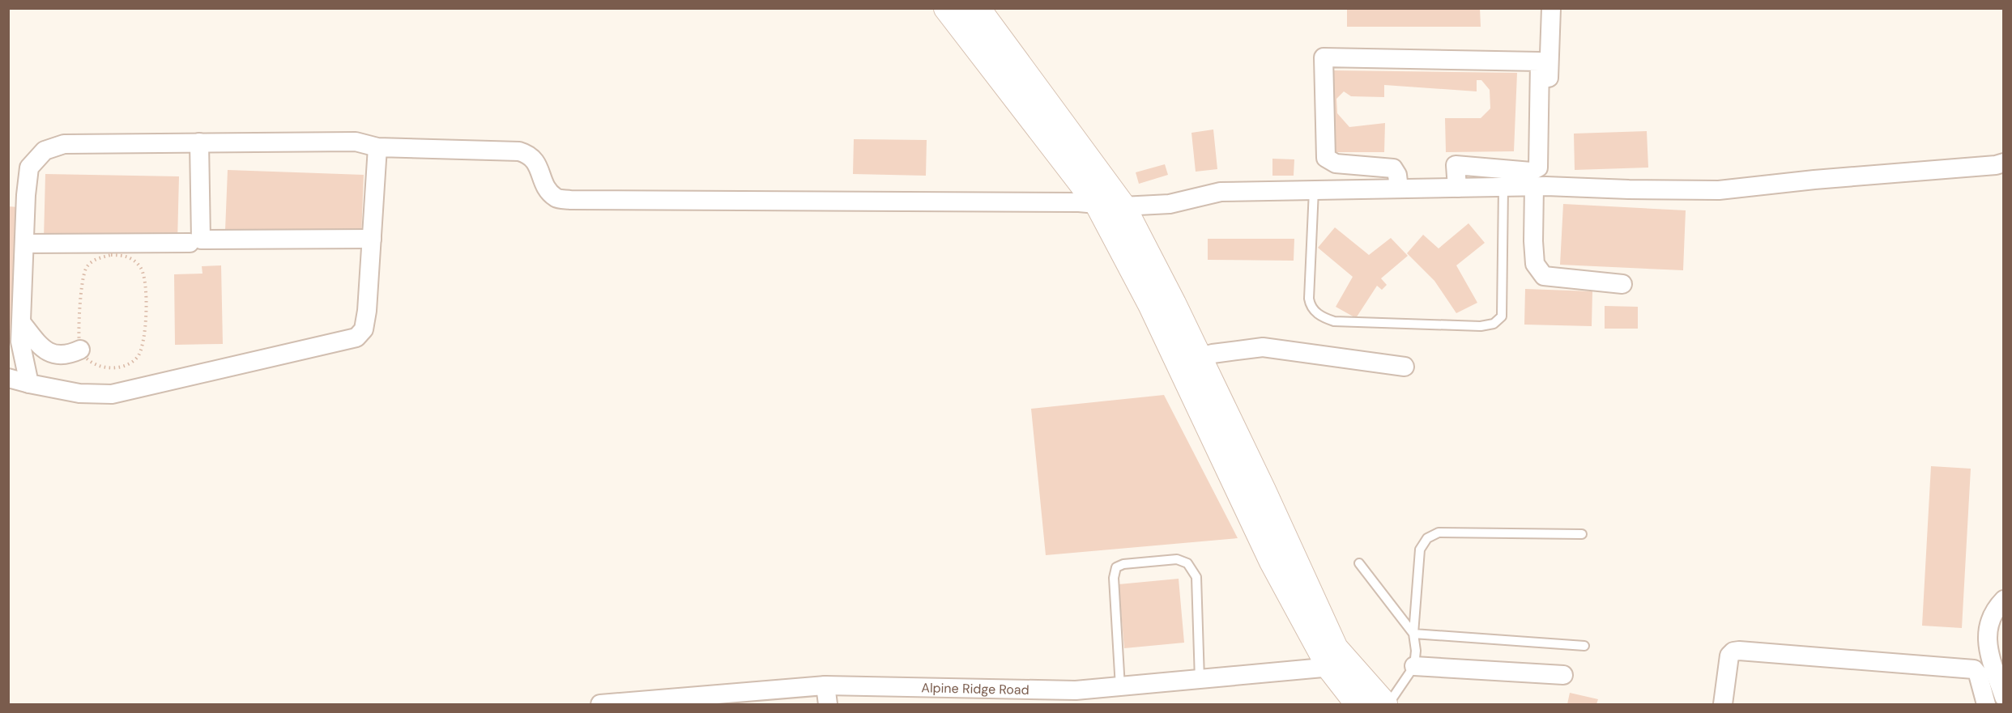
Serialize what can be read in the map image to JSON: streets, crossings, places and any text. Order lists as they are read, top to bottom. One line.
{"streets":{"street":["Alpine Ridge Road"]}}
